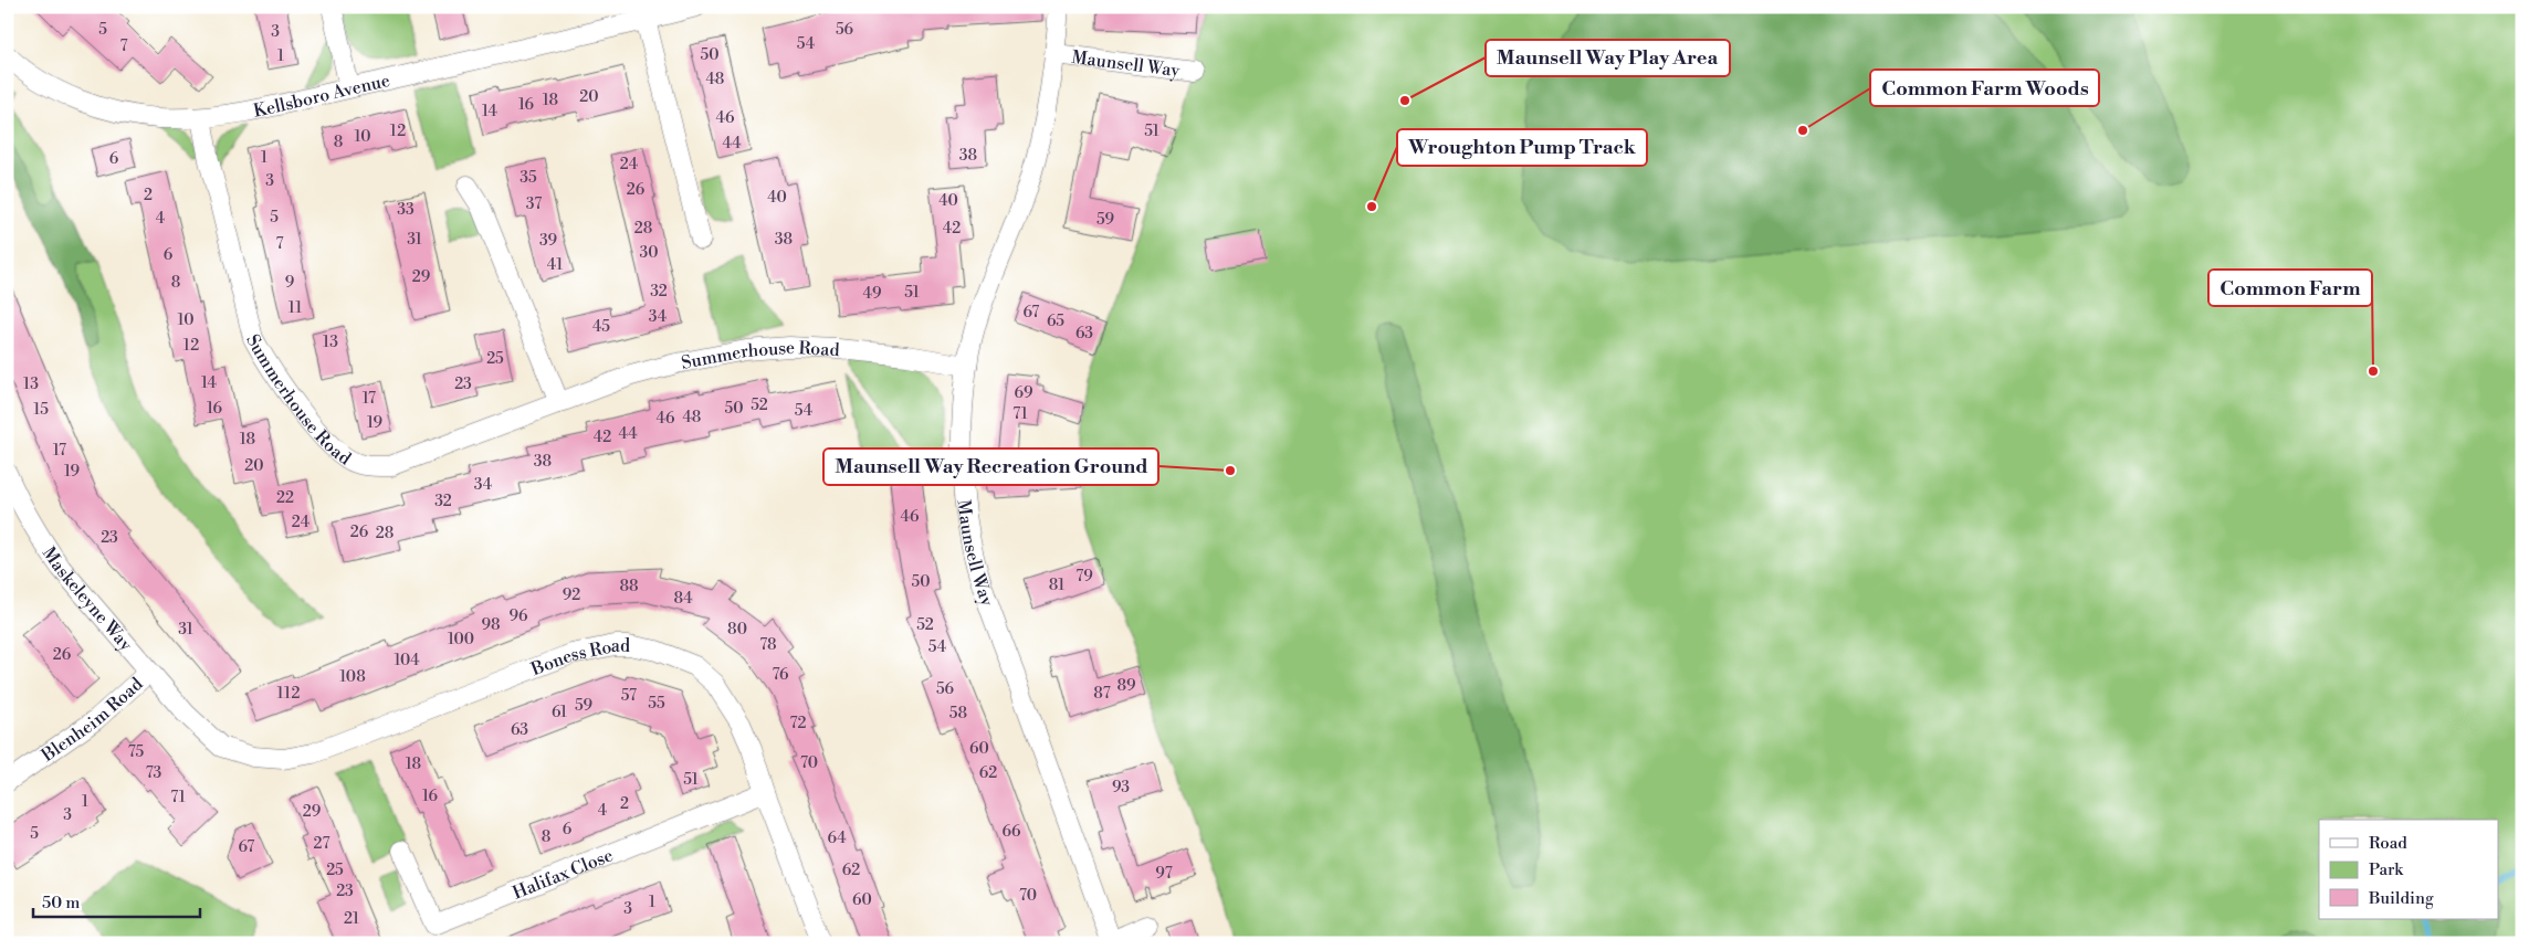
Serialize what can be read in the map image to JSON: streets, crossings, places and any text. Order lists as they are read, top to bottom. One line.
{"streets":{"street":["Maunsell Way","Kellsboro Avenue","Summerhouse Road","Maskeleyne Way","Boness Road","Blenheim Road","Halifax Close"]},"crossings":[["Maunsell Way","Summerhouse Road"],["Kellsboro Avenue","Summerhouse Road"],["Maskeleyne Way","Boness Road"],["Maskeleyne Way","Blenheim Road"],["Boness Road","Halifax Close"]],"places":["Maunsell Way Play Area","Common Farm Woods","Wroughton Pump Track","Common Farm","Maunsell Way Recreation Ground"],"house_numbers":["5","56","3","54","7","50","1","48","20","18","16","14","46","12","51","10","8","44","38","1","6","24","35","3","26","2","40","40","37","33","5","4","59","28","42","31","38","39","7","30","6","41","29","8","9","32","51","49","11","67","34","10","65","45","63","13","12","25","14","13","23","69","17","52","16","50","15","54","71","48","46","19","44","42","18","17","38","20","19","34","22","32","46","24","26","28","23","79","50","81","88","92","84","96","98","52","31","80","100","78","54","26","104","76","108","89","56","112","87","57","55","59","61","58","72","63","60","75","70","18","73","62","51","93","16","71","1","2","4","29","3","6","66","5","8","64","27","67","25","62","97","23","70","60","1","3","21"],"legend":["Road","Park","Building"],"scale_bar":"50 m"}
